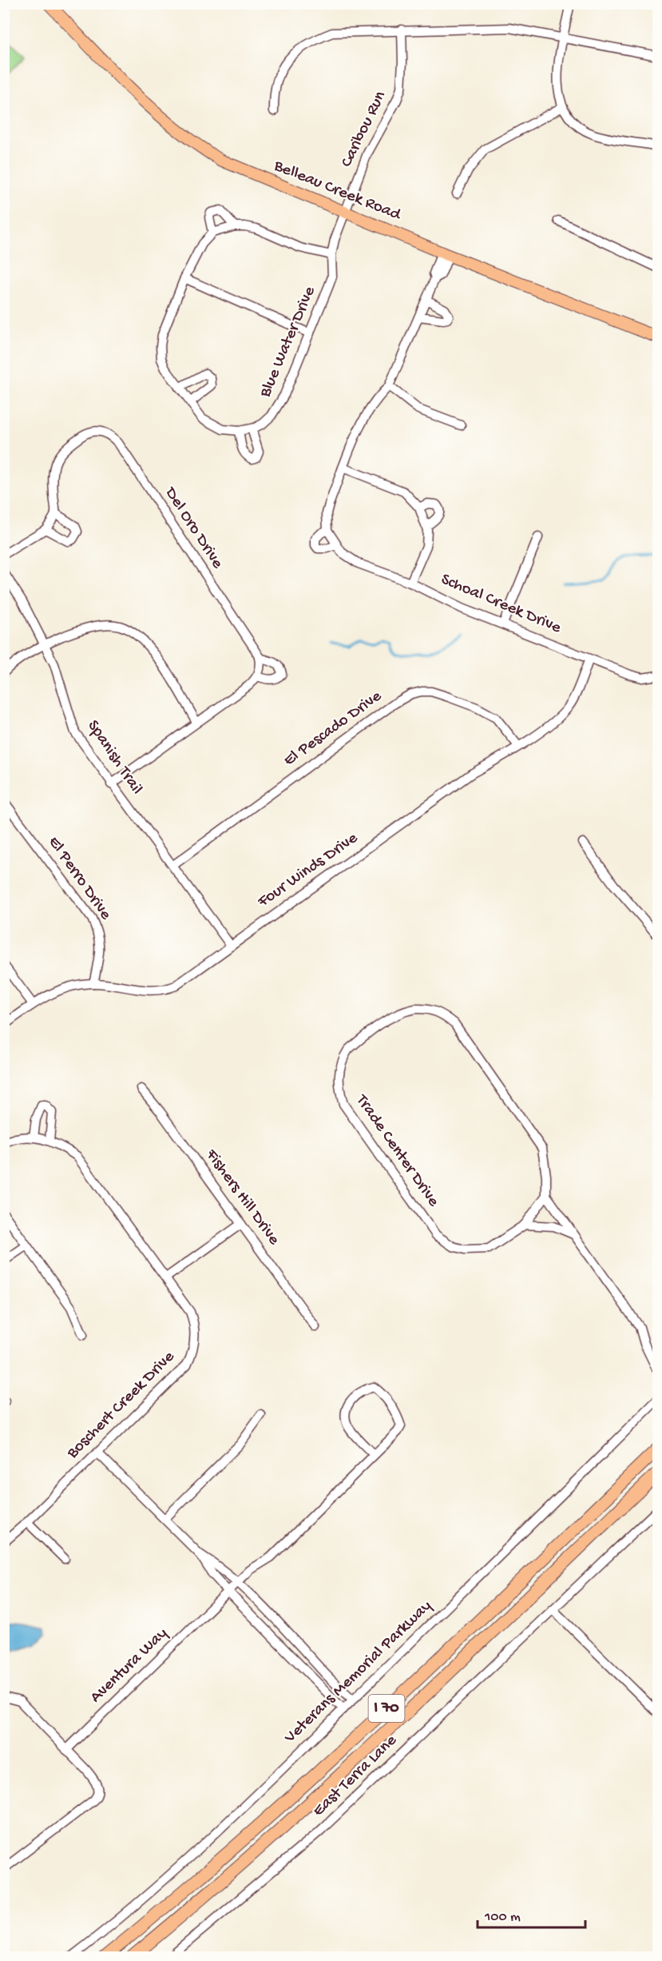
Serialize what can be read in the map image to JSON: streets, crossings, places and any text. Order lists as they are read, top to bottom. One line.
{"streets":{"highway":["I 70"],"main road":["Belleau Creek Road"],"street":["Caribou Run","Blue Water Drive","Del Oro Drive","Schoal Creek Drive","El Pescado Drive","Spanish Trail","Four Winds Drive","El Perro Drive","Trade Center Drive","Fishers Hill Drive","Boschert Creek Drive","Aventura Way","Veterans Memorial Parkway","East Terra Lane"]},"crossings":[["Caribou Run","Belleau Creek Road"],["Caribou Run","Blue Water Drive"],["Belleau Creek Road","Blue Water Drive"],["Schoal Creek Drive","Four Winds Drive"],["El Pescado Drive","Spanish Trail"],["El Pescado Drive","Four Winds Drive"],["Spanish Trail","Four Winds Drive"],["Four Winds Drive","El Perro Drive"]],"scale_bar":"100 m"}
